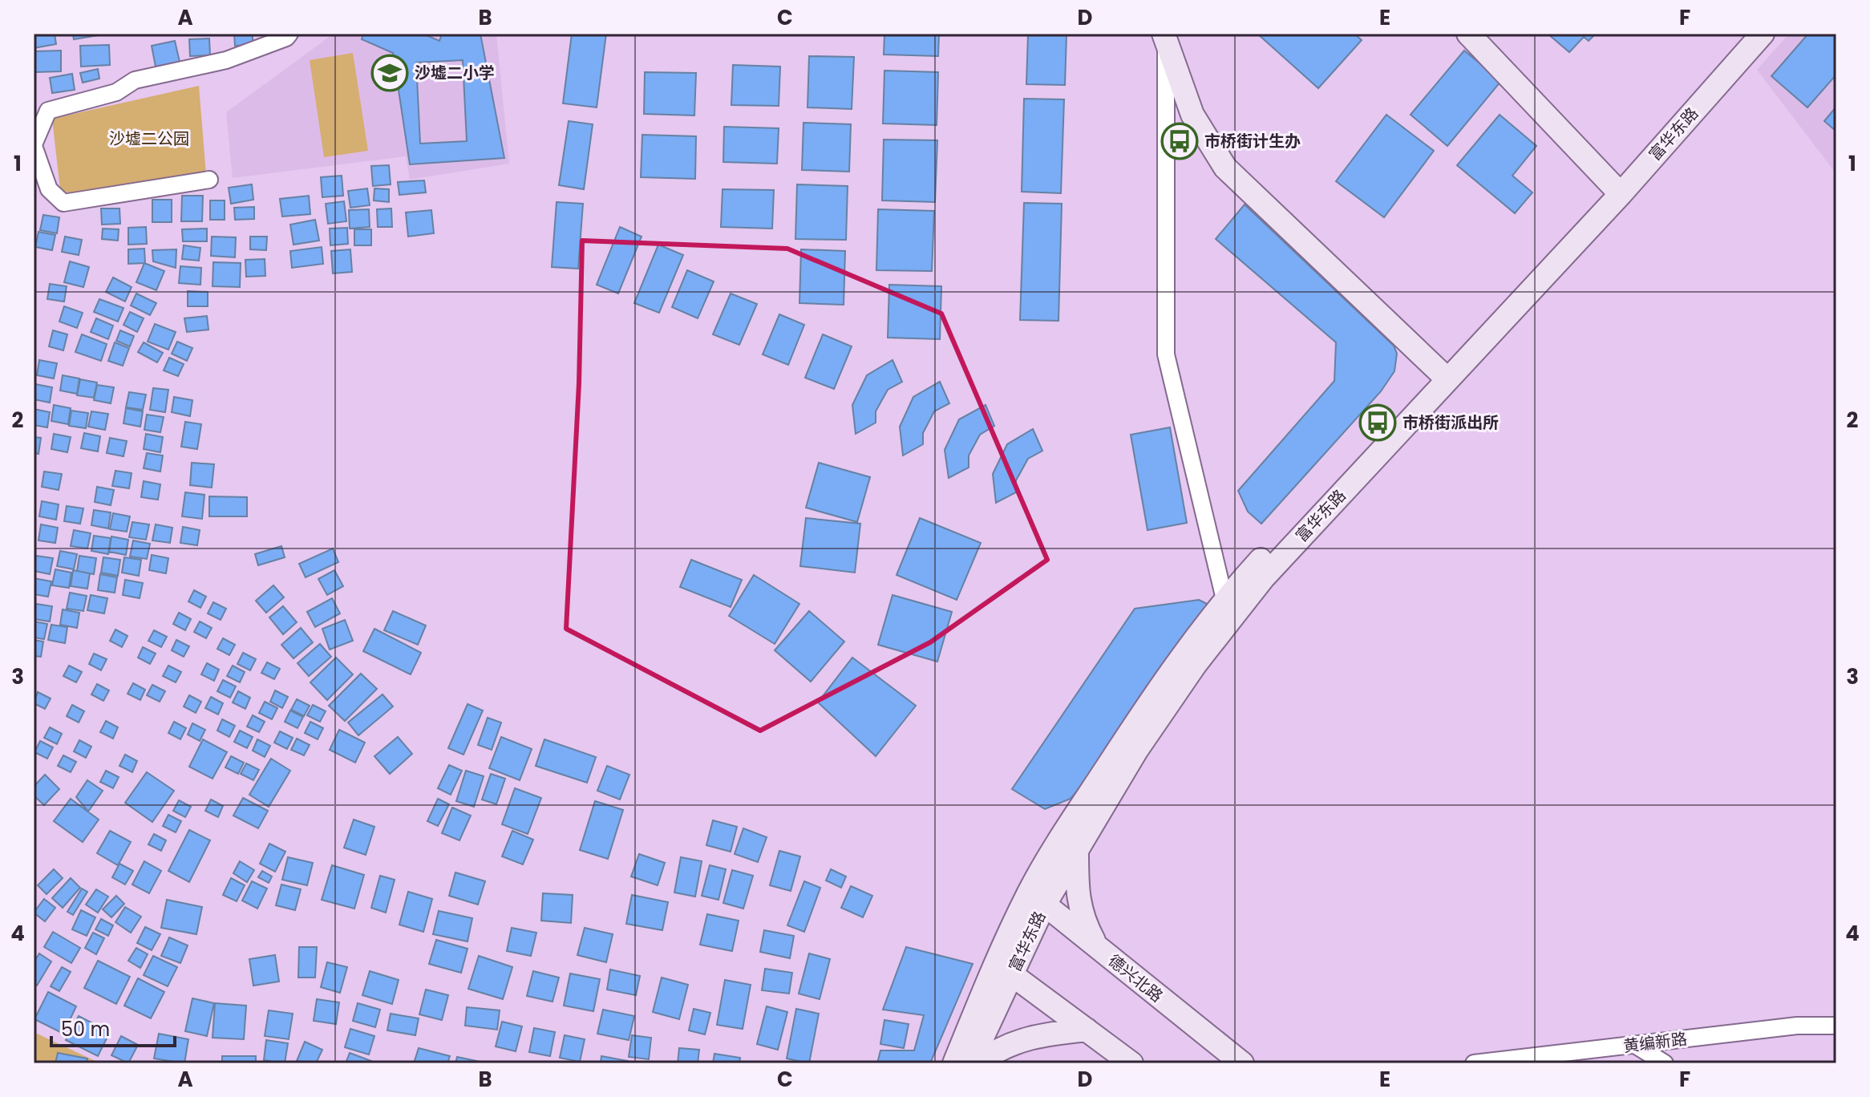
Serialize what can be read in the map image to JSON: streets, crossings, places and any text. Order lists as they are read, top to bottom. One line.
{"streets":{"main road":["富华东路","德兴北路"],"street":["黄编新路"]},"crossings":[["富华东路","德兴北路"]],"parks":["沙墟二公园"],"places":{"school or university":["沙墟二小学"],"bus stop":["市桥街计生办","市桥街派出所"]},"scale_bar":"50 m","grid":{"columns":["A","B","C","D","E","F"],"rows":["1","2","3","4"]}}
